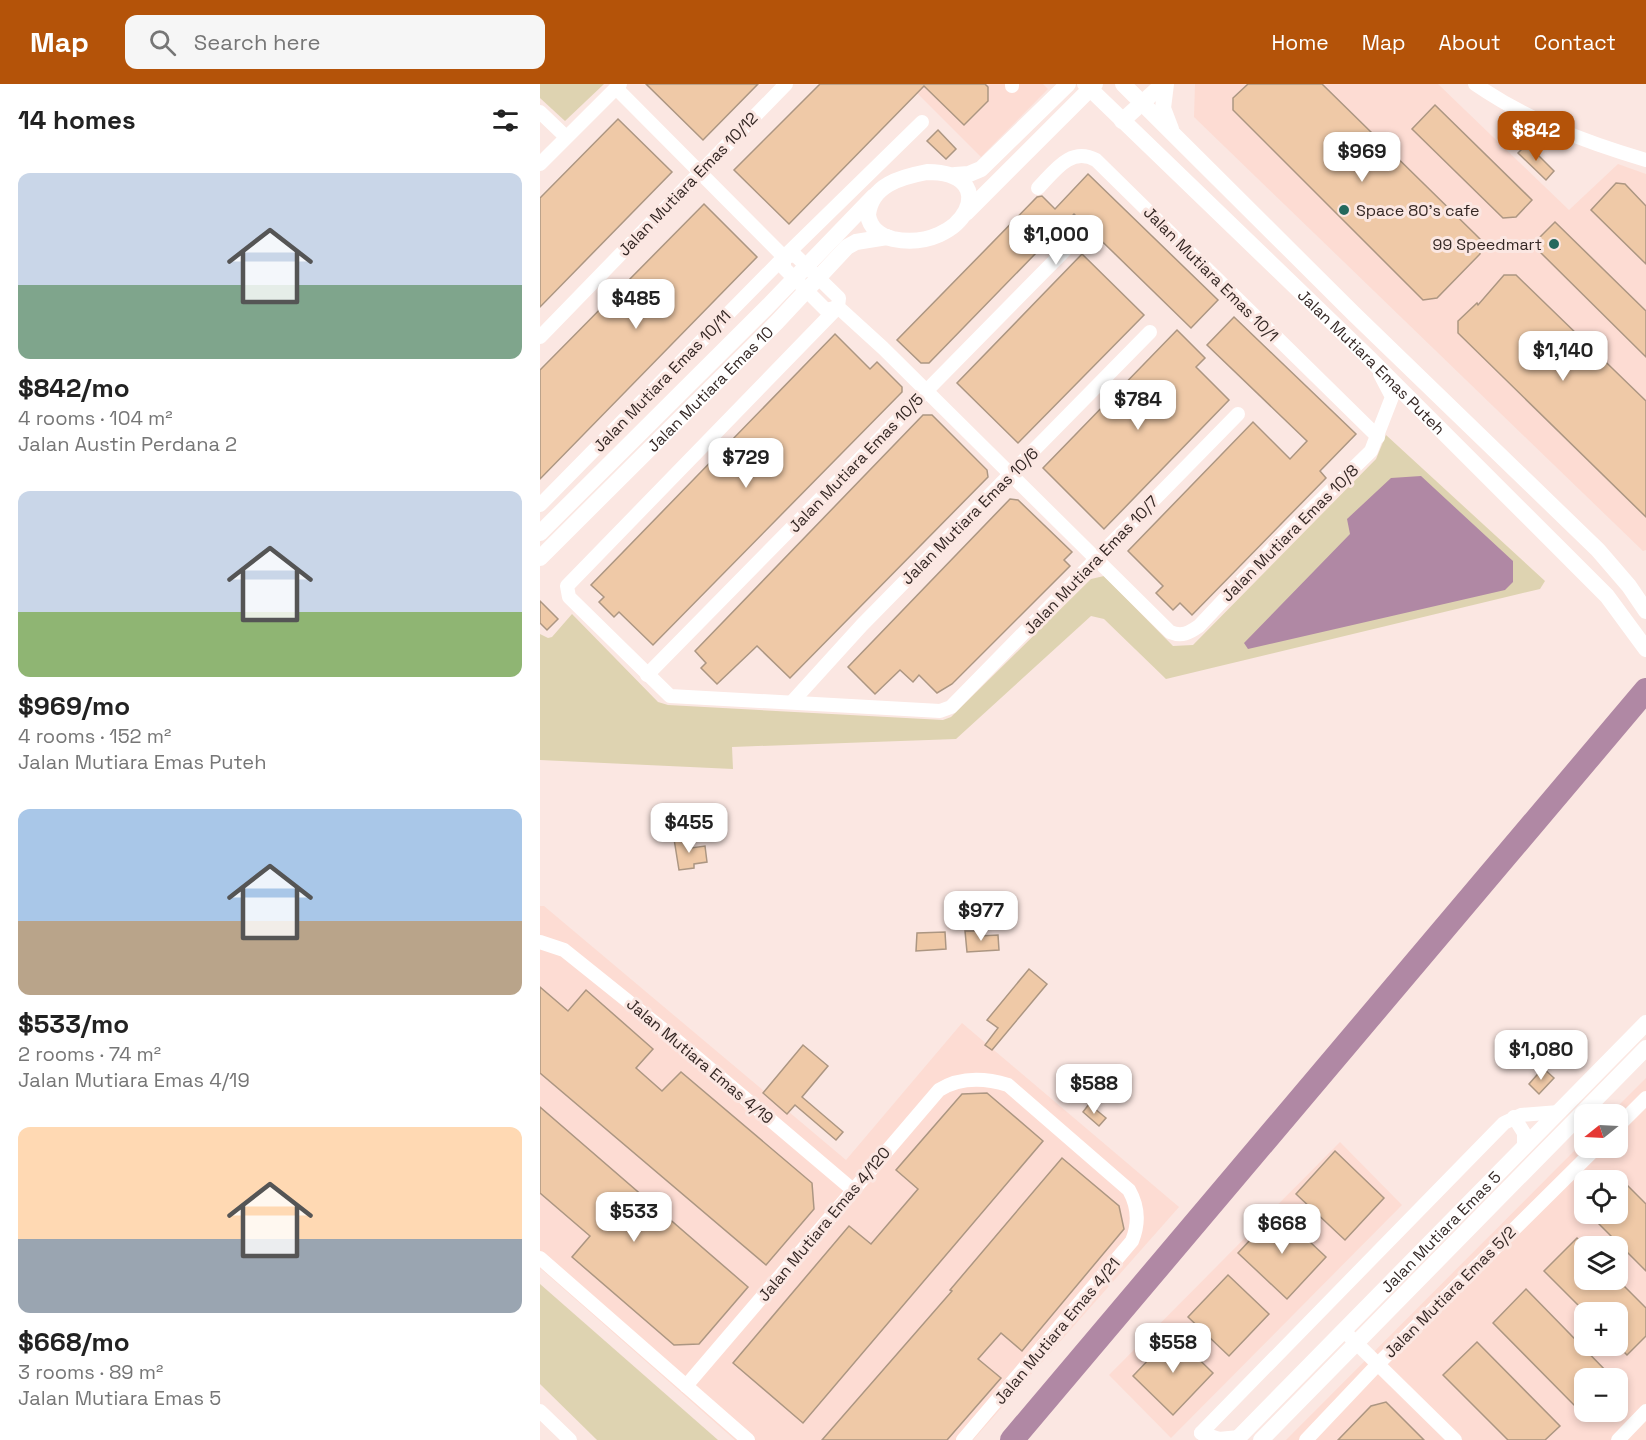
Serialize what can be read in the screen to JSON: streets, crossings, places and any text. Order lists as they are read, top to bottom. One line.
{"streets":{"street":["Jalan Mutiara Emas 10/12","Jalan Mutiara Emas 10/1","Jalan Mutiara Emas Puteh","Jalan Mutiara Emas 10/11","Jalan Mutiara Emas 10","Jalan Mutiara Emas 10/5","Jalan Mutiara Emas 10/6","Jalan Mutiara Emas 10/8","Jalan Mutiara Emas 10/7","Jalan Mutiara Emas 4/19","Jalan Mutiara Emas 4/120","Jalan Mutiara Emas 5","Jalan Mutiara Emas 5/2","Jalan Mutiara Emas 4/21"]},"crossings":[["Jalan Mutiara Emas 10/1","Jalan Mutiara Emas 10/8"],["Jalan Mutiara Emas Puteh","Jalan Mutiara Emas 10/8"],["Jalan Mutiara Emas 10/6","Jalan Mutiara Emas 10/7"],["Jalan Mutiara Emas 10/8","Jalan Mutiara Emas 10/7"],["Jalan Mutiara Emas 4/19","Jalan Mutiara Emas 4/120"],["Jalan Mutiara Emas 4/120","Jalan Mutiara Emas 4/21"]],"places":["Space 80's cafe","99 Speedmart"],"north":"left","page":{"header":"Map","search":"Search here","nav":["Home","Map","About","Contact"],"heading":"14 homes","price":["$842","$969","$1,000","$485","$1,140","$784","$729","$455","$977","$1,080","$588","$533","$668","$558"],"list":[{"name":"$842/mo","note":"4 rooms · 104 m² · Jalan Austin Perdana 2"},{"name":"$969/mo","note":"4 rooms · 152 m² · Jalan Mutiara Emas Puteh"},{"name":"$533/mo","note":"2 rooms · 74 m² · Jalan Mutiara Emas 4/19"},{"name":"$668/mo","note":"3 rooms · 89 m² · Jalan Mutiara Emas 5"}],"map_buttons":["+","−"]}}
